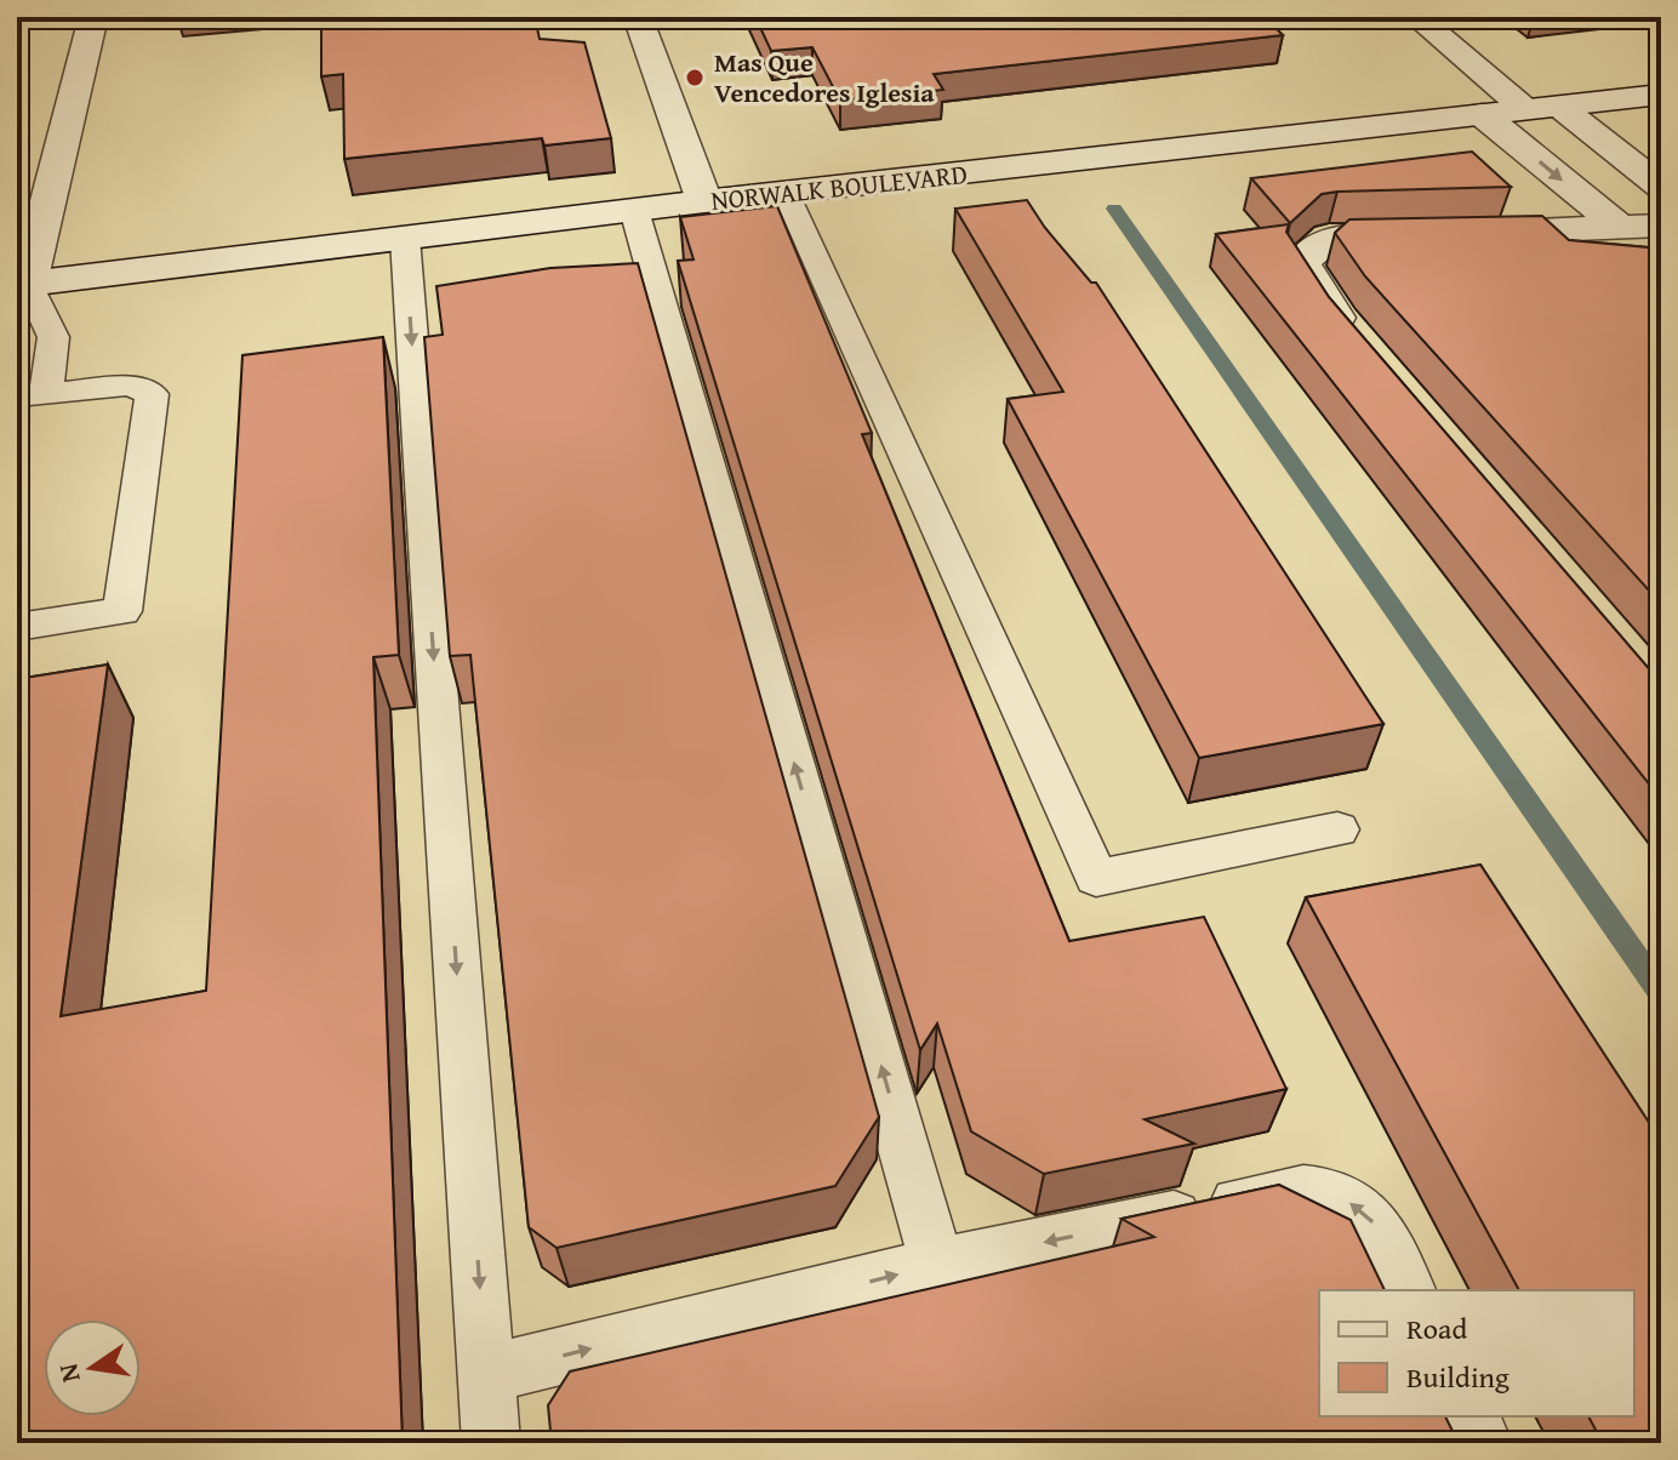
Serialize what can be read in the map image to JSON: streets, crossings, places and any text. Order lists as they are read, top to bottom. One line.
{"streets":{"street":["NORWALK BOULEVARD"]},"places":["Mas Que Vencedores Iglesia"],"legend":["Road","Building"],"north":"left"}
